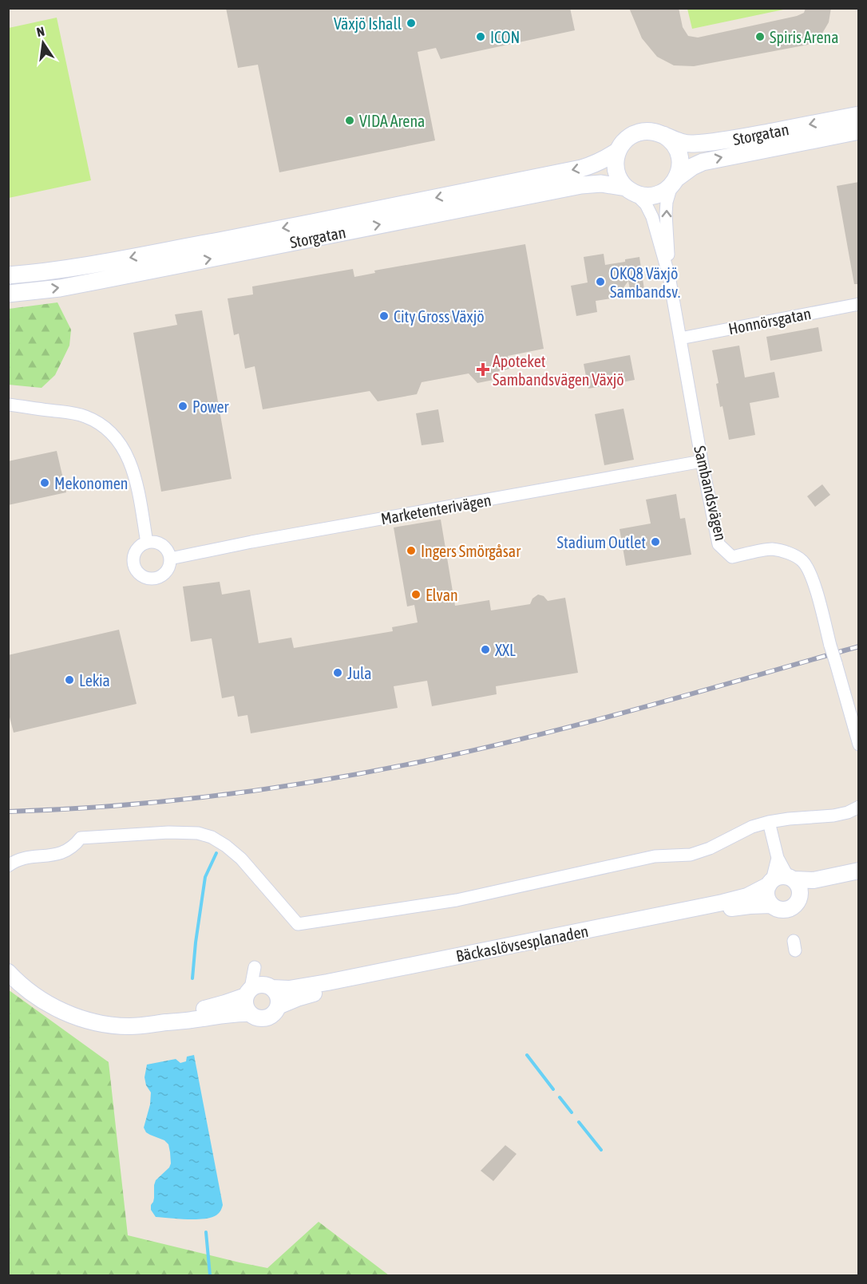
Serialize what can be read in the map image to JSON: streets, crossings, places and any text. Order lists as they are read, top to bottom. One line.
{"streets":{"main road":["Storgatan"],"street":["Honnörsgatan","Sambandsvägen","Marketenterivägen","Bäckaslövsesplanaden"]},"crossings":[["Storgatan","Sambandsvägen"],["Honnörsgatan","Sambandsvägen"],["Sambandsvägen","Marketenterivägen"]],"places":{"other":["Växjö Ishall","ICON","Spiris Arena","VIDA Arena","OKQ8 Växjö Sambandsv.","City Gross Växjö","Power","Mekonomen","Stadium Outlet","Ingers Smörgåsar","Elvan","XXL","Jula","Lekia"],"health":["Apoteket Sambandsvägen Växjö"]},"north":"top"}
